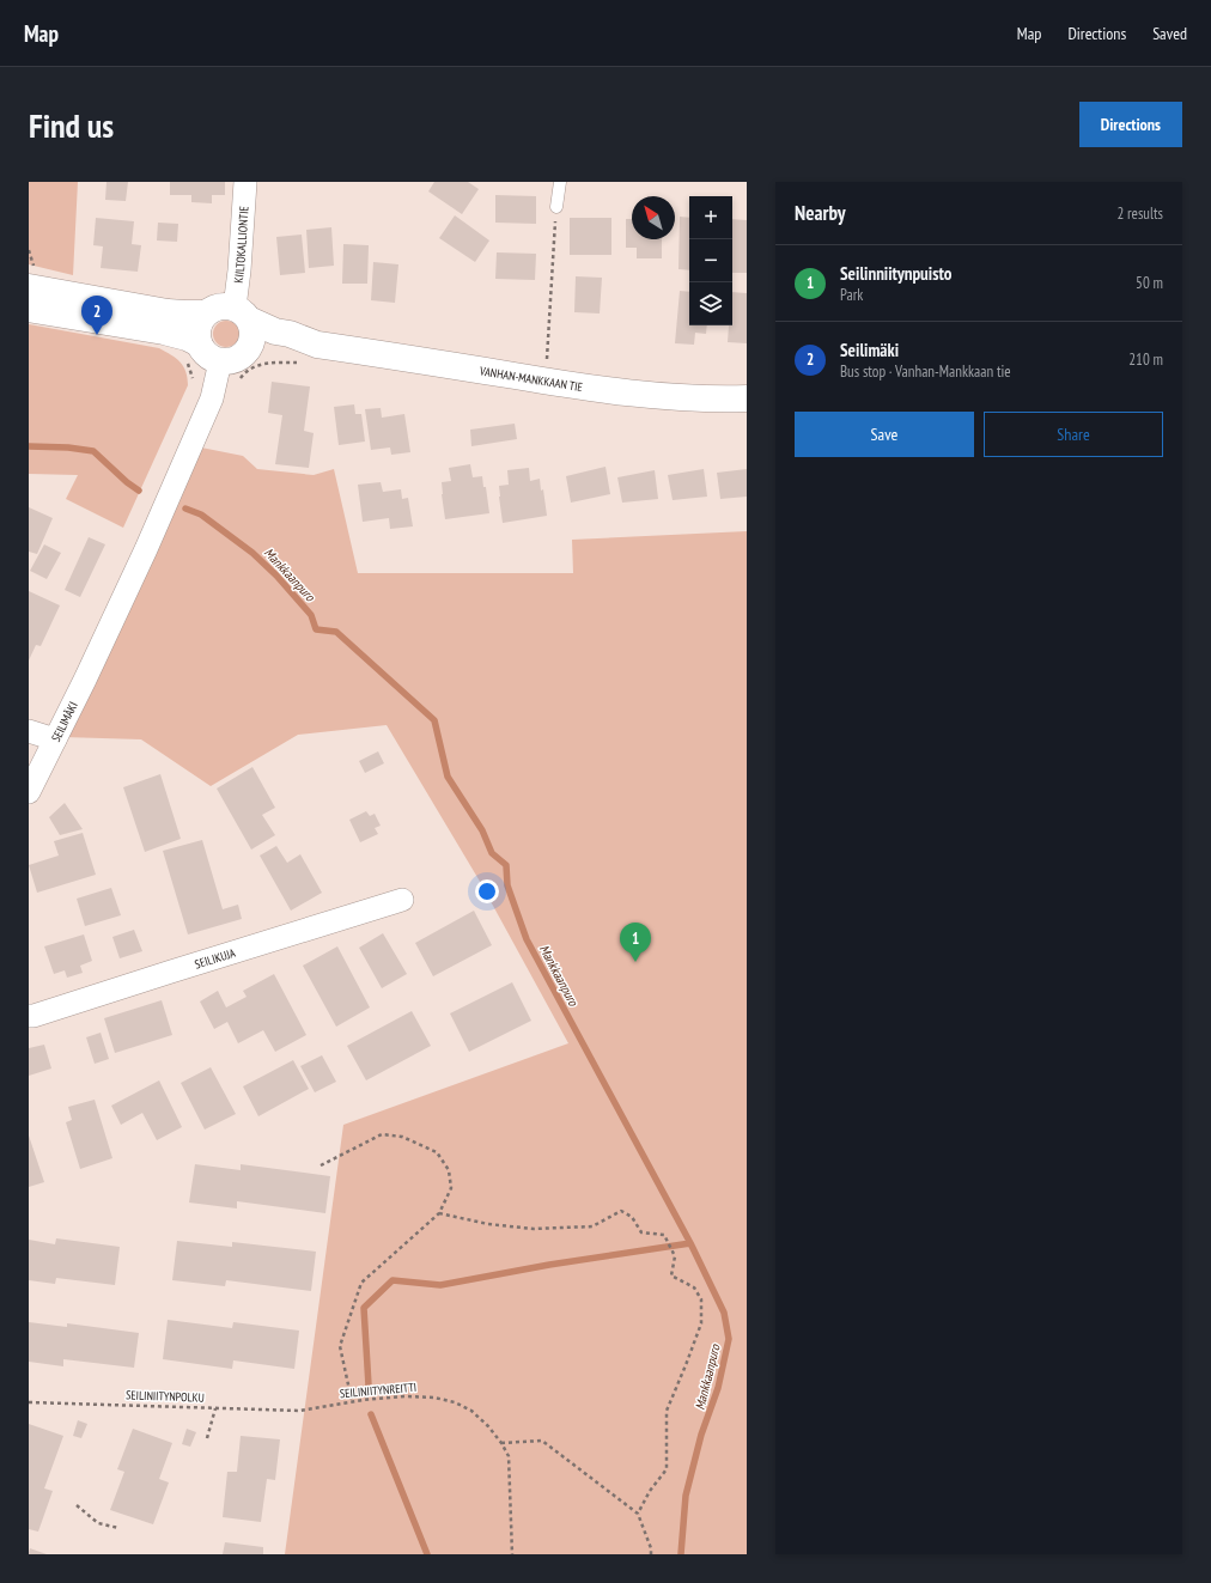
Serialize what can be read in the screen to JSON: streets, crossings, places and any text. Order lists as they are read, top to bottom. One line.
{"streets":{"main road":["VANHAN-MANKKAAN TIE"],"street":["KIILTOKALLIONTIE","SEILIMÄKI","SEILIKUJA"],"path":["SEILINIITYNREITTI","SEILINIITYNPOLKU"]},"crossings":[["KIILTOKALLIONTIE","VANHAN-MANKKAAN TIE"],["KIILTOKALLIONTIE","SEILIMÄKI"],["VANHAN-MANKKAAN TIE","SEILIMÄKI"],["SEILINIITYNREITTI","SEILINIITYNPOLKU"]],"water":["Mankkaanpuro"],"north":"top left","page":{"header":"Map","nav":["Map","Directions","Saved"],"buttons":["Directions",["Save","Share"]],"title":"Find us","heading":["Nearby","2 results"],"map_buttons":["+","−"],"list":[{"mark":"1","name":"Seilinniitynpuisto","note":"Park","value":"50 m"},{"mark":"2","name":"Seilimäki","note":"Bus stop · Vanhan-Mankkaan tie","value":"210 m"}],"pins":["2","1"]}}
